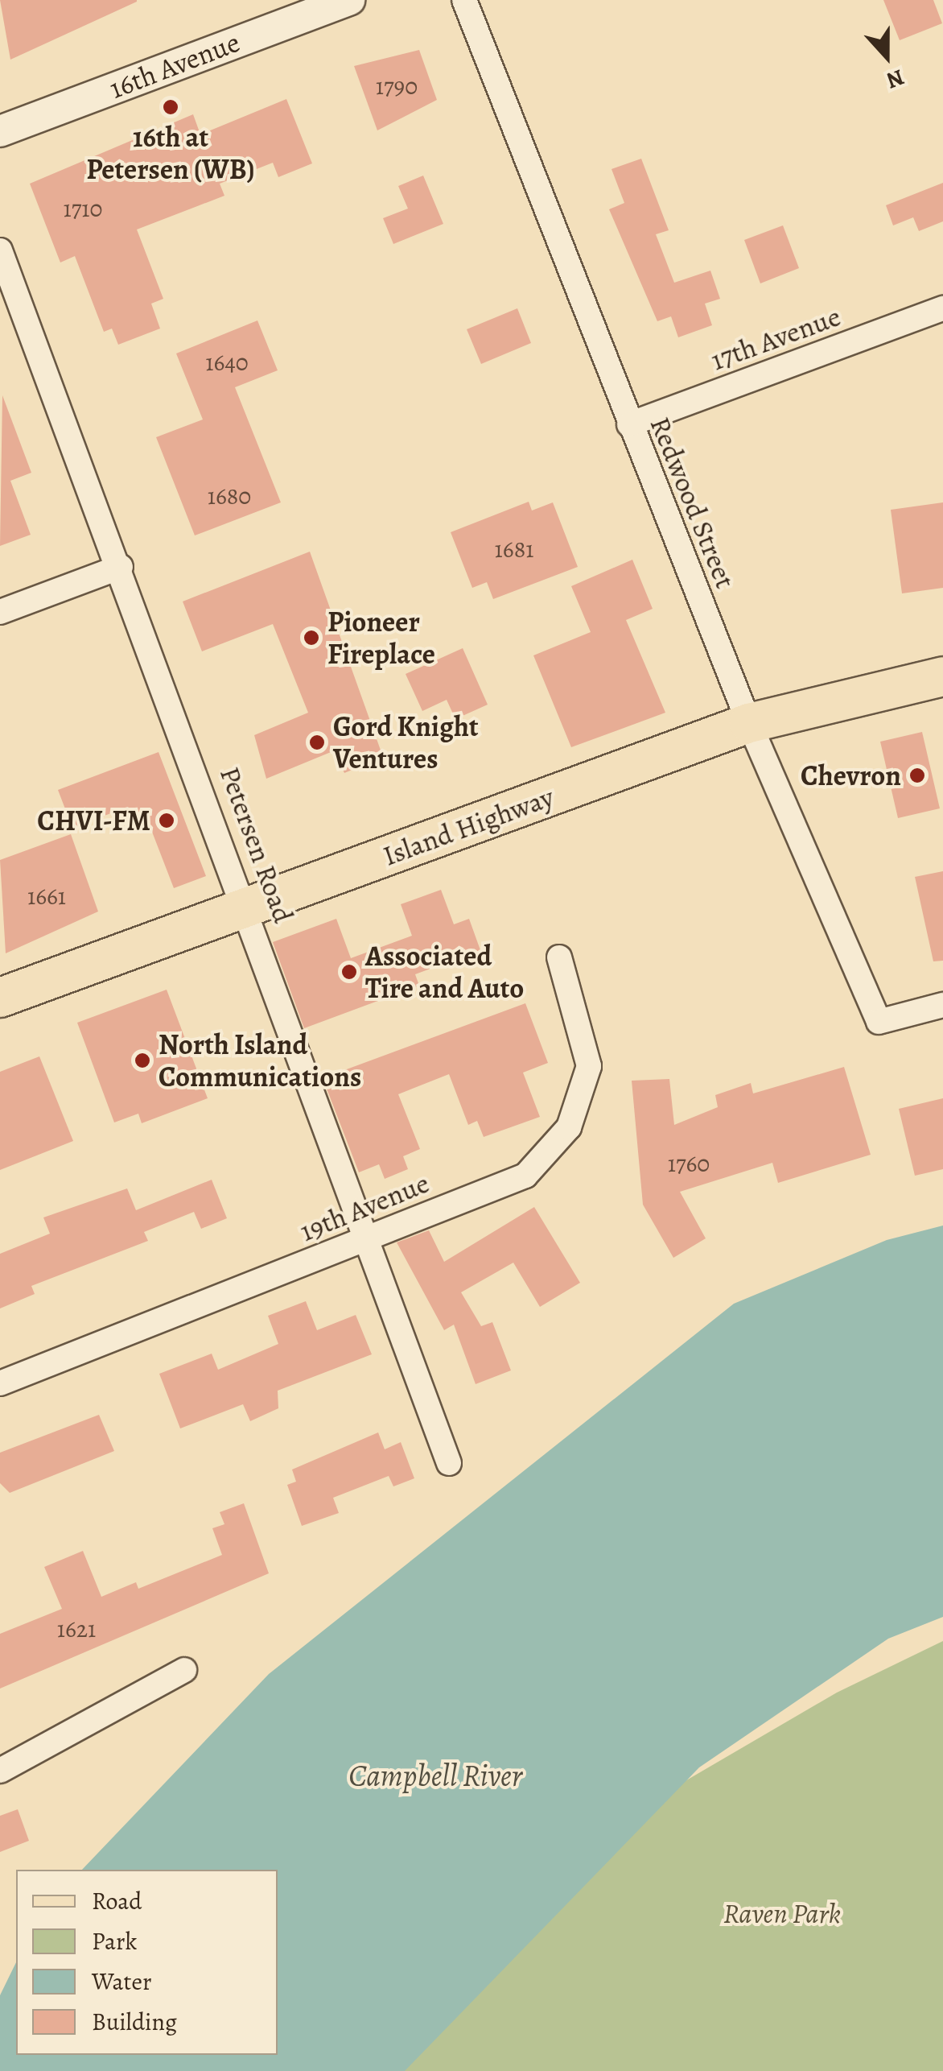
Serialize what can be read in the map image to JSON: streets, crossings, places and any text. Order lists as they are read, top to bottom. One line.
{"streets":{"main road":["Island Highway"],"street":["16th Avenue","17th Avenue","Redwood Street","Petersen Road","19th Avenue"]},"crossings":[["17th Avenue","Redwood Street"],["Redwood Street","Island Highway"],["Island Highway","Petersen Road"],["Petersen Road","19th Avenue"]],"water":["Campbell River"],"parks":["Raven Park"],"places":["16th at Petersen (WB)","Pioneer Fireplace","Gord Knight Ventures","Chevron","CHVI-FM","Associated Tire and Auto","North Island Communications"],"house_numbers":["1790","1710","1640","1680","1681","1661","1760","1621"],"legend":["Road","Park","Water","Building"],"north":"bottom"}
